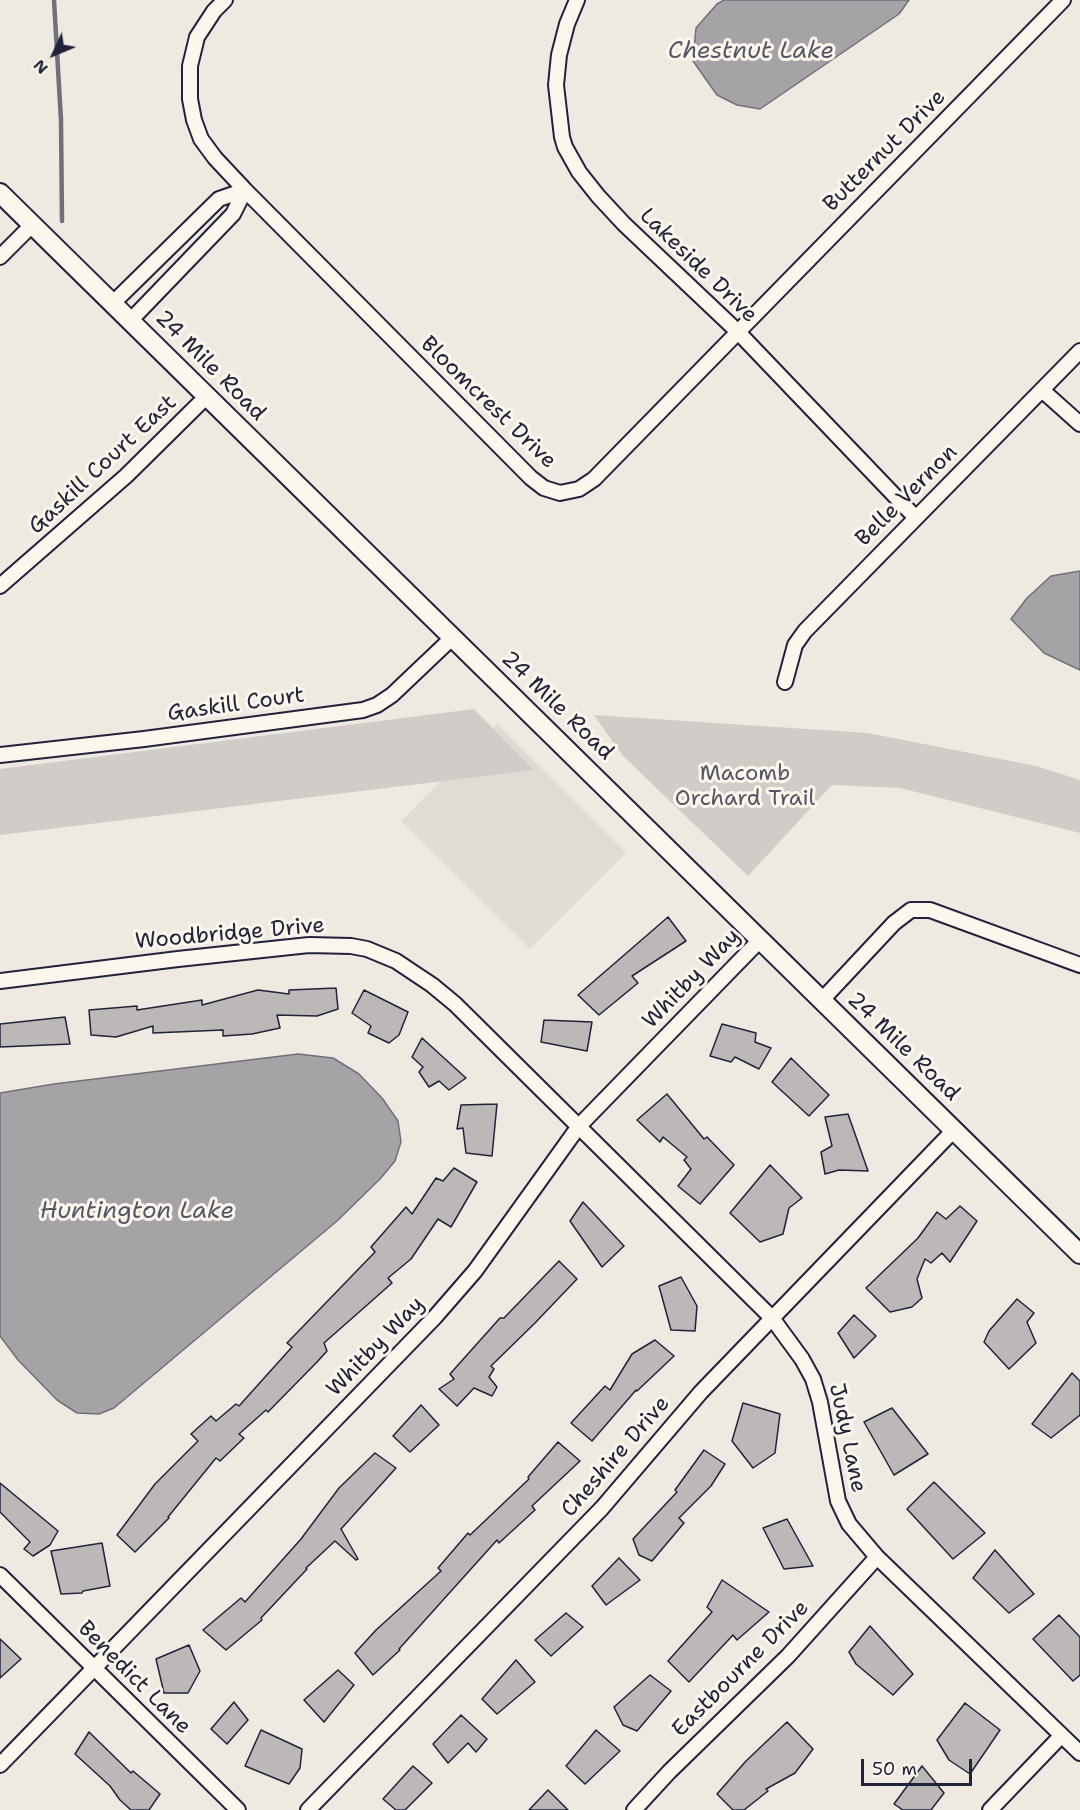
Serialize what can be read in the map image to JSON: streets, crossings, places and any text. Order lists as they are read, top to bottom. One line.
{"streets":{"street":["Butternut Drive","Lakeside Drive","24 Mile Road","Bloomcrest Drive","Gaskill Court East","Belle Vernon","Gaskill Court","Woodbridge Drive","Whitby Way","Judy Lane","Cheshire Drive","Eastbourne Drive","Benedict Lane"]},"crossings":[["Butternut Drive","Lakeside Drive"],["Butternut Drive","Bloomcrest Drive"],["Lakeside Drive","Bloomcrest Drive"],["Lakeside Drive","Belle Vernon"],["24 Mile Road","Gaskill Court East"],["24 Mile Road","Gaskill Court"],["24 Mile Road","Whitby Way"],["24 Mile Road","Cheshire Drive"],["Woodbridge Drive","Whitby Way"],["Woodbridge Drive","Judy Lane"],["Whitby Way","Judy Lane"],["Whitby Way","Benedict Lane"],["Judy Lane","Cheshire Drive"],["Judy Lane","Eastbourne Drive"]],"water":["Chestnut Lake","Huntington Lake"],"parks":["Macomb Orchard Trail"],"scale_bar":"50 m","north":"bottom left"}
